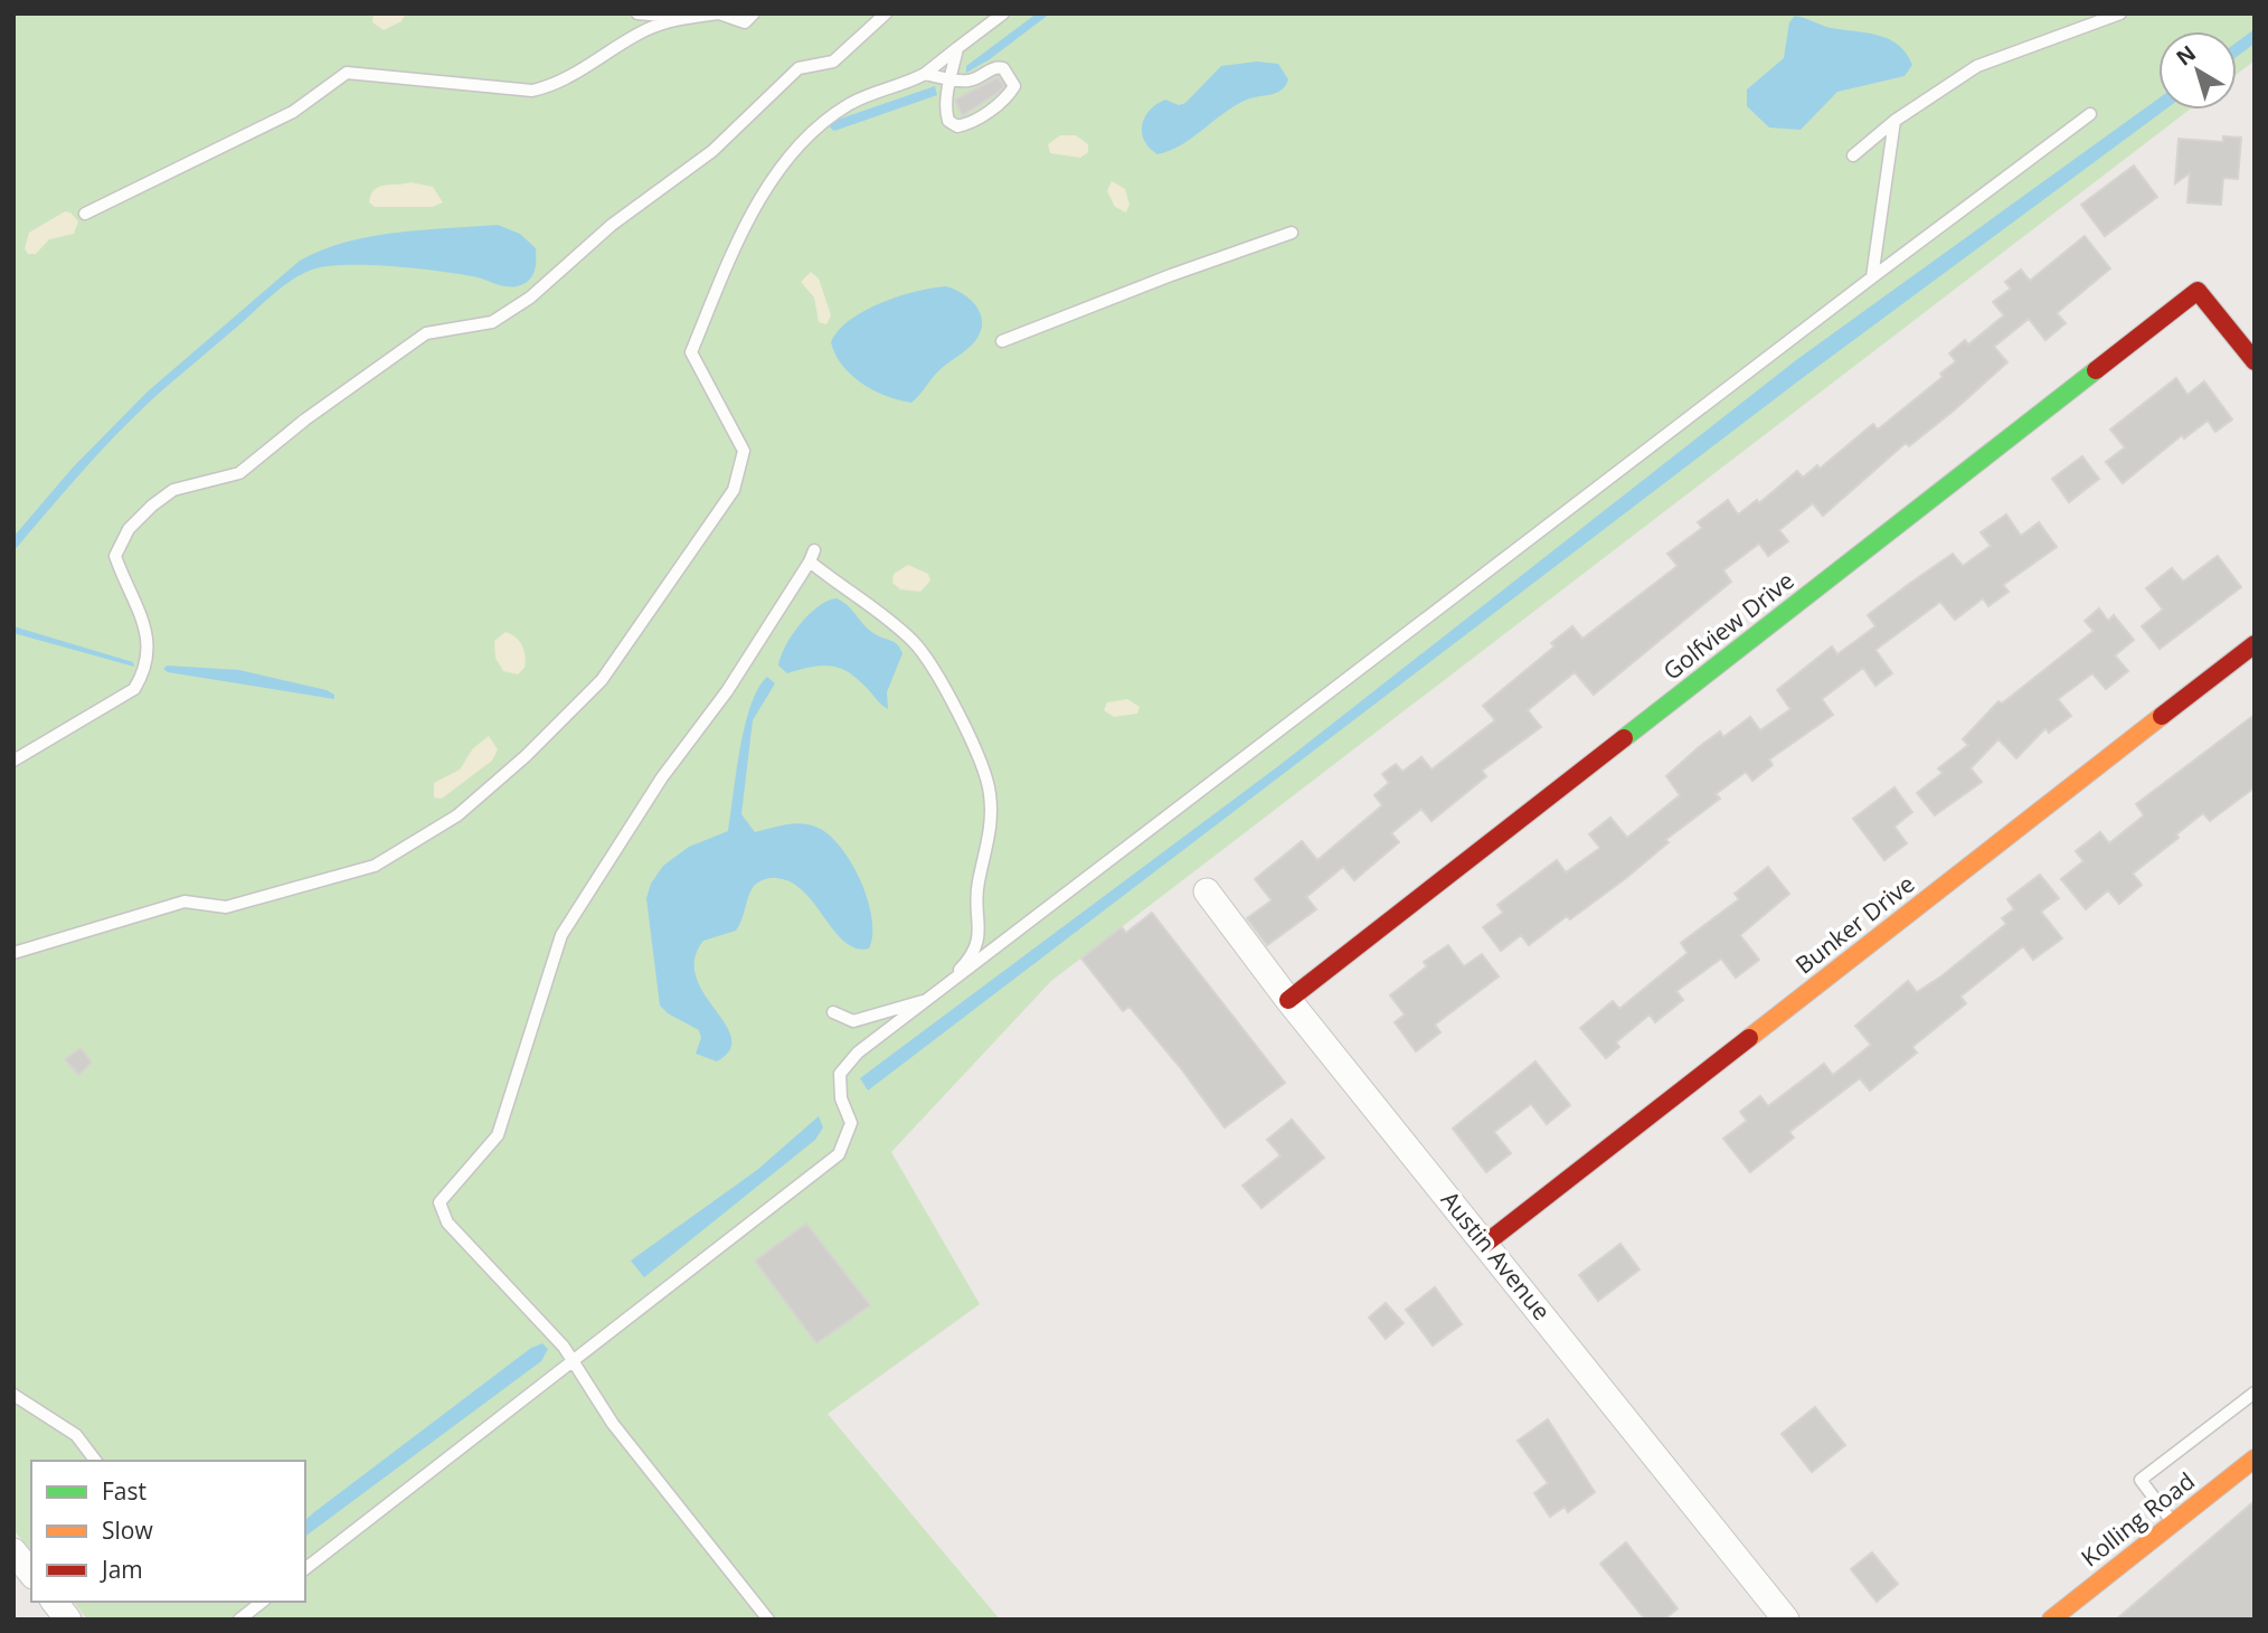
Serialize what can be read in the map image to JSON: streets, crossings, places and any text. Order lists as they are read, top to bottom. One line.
{"streets":{"street":["Golfview Drive","Bunker Drive","Austin Avenue","Kolling Road"]},"crossings":[["Golfview Drive","Austin Avenue"],["Bunker Drive","Austin Avenue"]],"legend":["Fast","Slow","Jam"],"north":"top left"}
